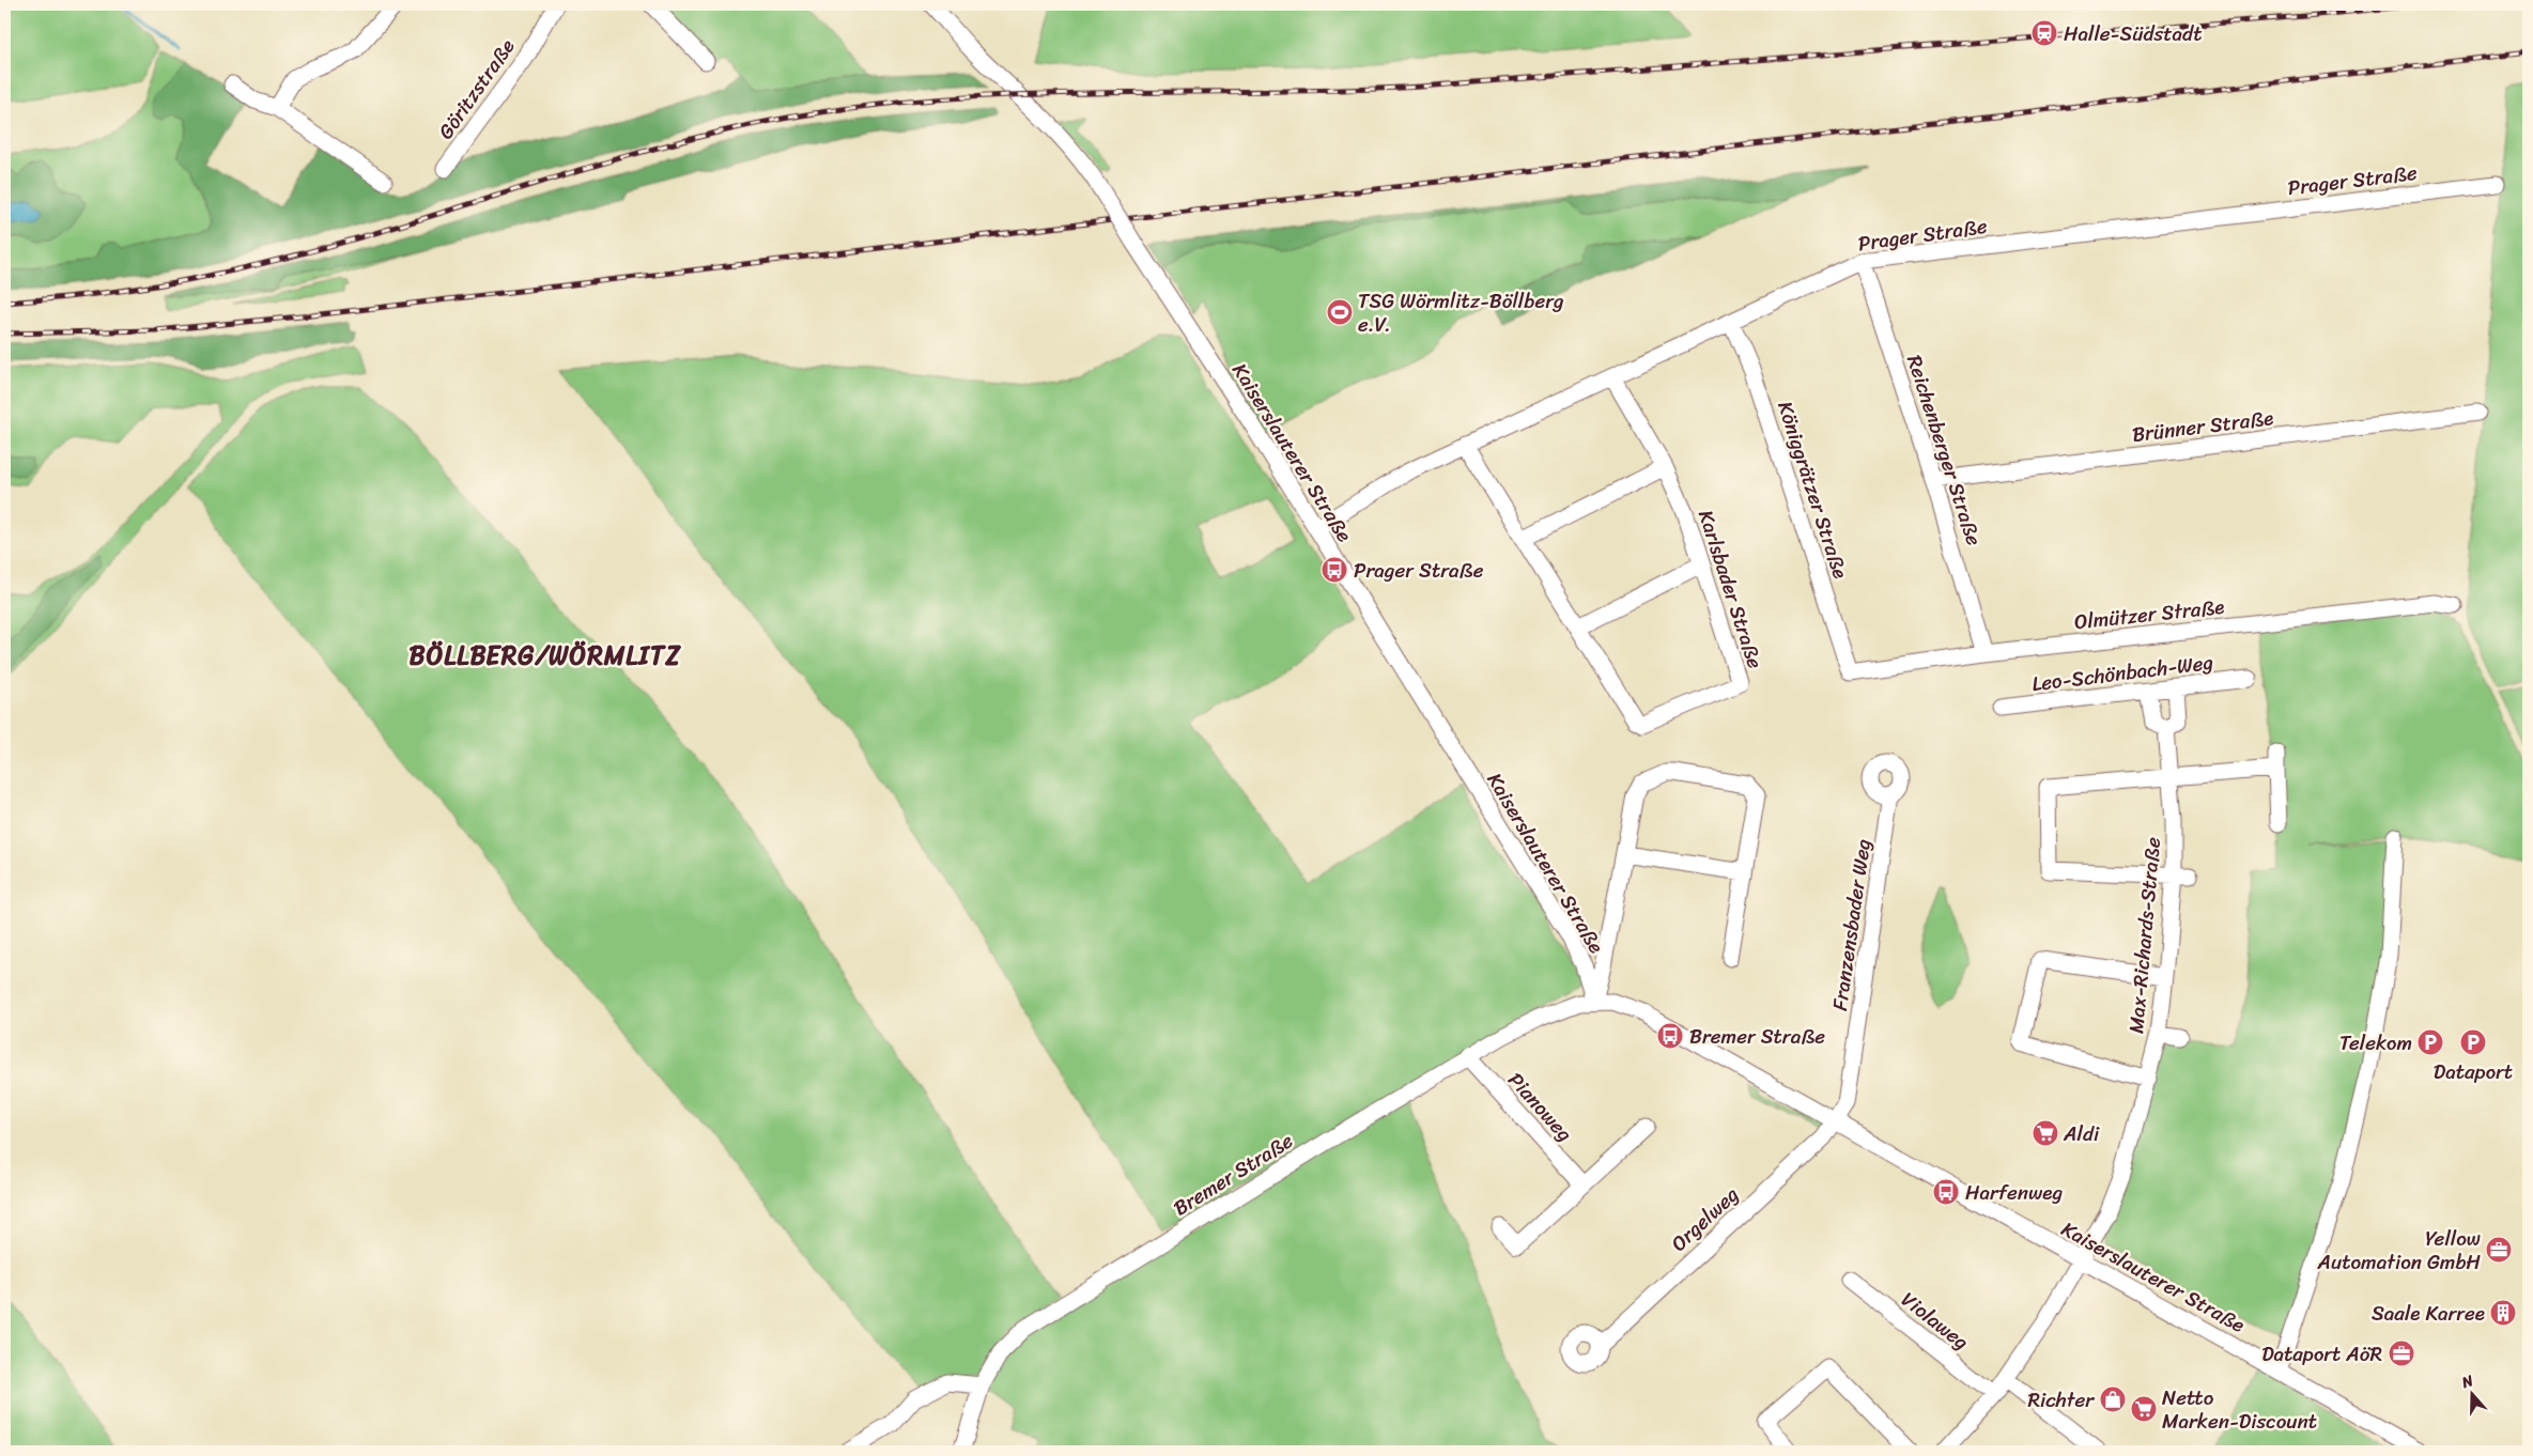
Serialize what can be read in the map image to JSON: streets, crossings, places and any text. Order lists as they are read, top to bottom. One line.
{"streets":{"street":["Göritzstraße","Prager Straße","Brünner Straße","Reichenberger Straße","Kaiserslauterer Straße","Königgrätzer Straße","Karlsbader Straße","Olmützer Straße","Leo-Schönbach-Weg","Franzensbader Weg","Max-Richards-Straße","Pianoweg","Bremer Straße","Orgelweg","Violaweg"]},"crossings":[["Prager Straße","Reichenberger Straße"],["Prager Straße","Kaiserslauterer Straße"],["Prager Straße","Königgrätzer Straße"],["Prager Straße","Karlsbader Straße"],["Brünner Straße","Reichenberger Straße"],["Reichenberger Straße","Olmützer Straße"],["Kaiserslauterer Straße","Franzensbader Weg"],["Kaiserslauterer Straße","Max-Richards-Straße"],["Kaiserslauterer Straße","Bremer Straße"],["Kaiserslauterer Straße","Orgelweg"],["Königgrätzer Straße","Olmützer Straße"],["Franzensbader Weg","Orgelweg"],["Pianoweg","Bremer Straße"]],"districts":["BÖLLBERG/WÖRMLITZ"],"places":{"station":["Halle-Südstadt"],"sports":["TSG Wörmlitz-Böllberg e.V."],"bus stop":["Prager Straße","Bremer Straße","Harfenweg"],"parking":["Telekom","Dataport"],"supermarket":["Aldi","Netto Marken-Discount"],"office":["Yellow Automation GmbH","Dataport AöR"],"building":["Saale Karree"],"shop":["Richter"]},"north":"top"}
